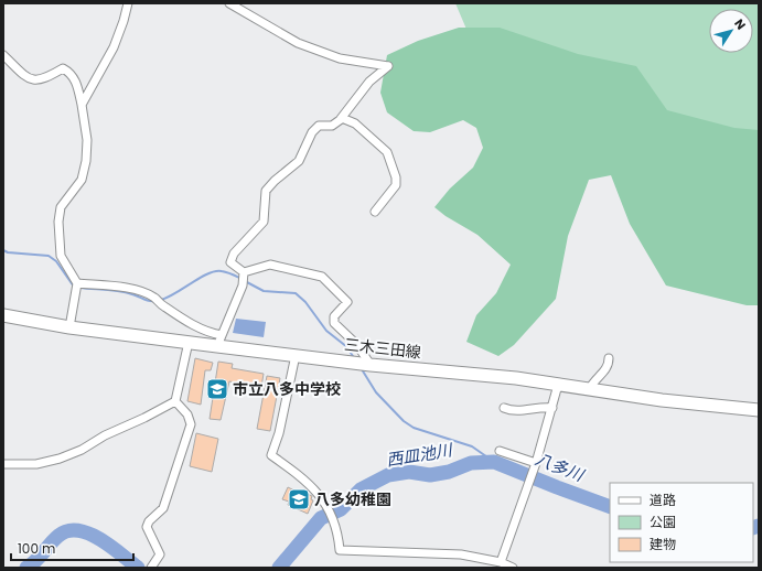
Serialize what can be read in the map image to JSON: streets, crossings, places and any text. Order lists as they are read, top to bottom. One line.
{"streets":{"main road":["三木三田線"]},"water":["西皿池川","八多川"],"places":{"school or university":["市立八多中学校","八多幼稚園"]},"legend":["道路","公園","建物"],"scale_bar":"100 m","north":"top right"}
